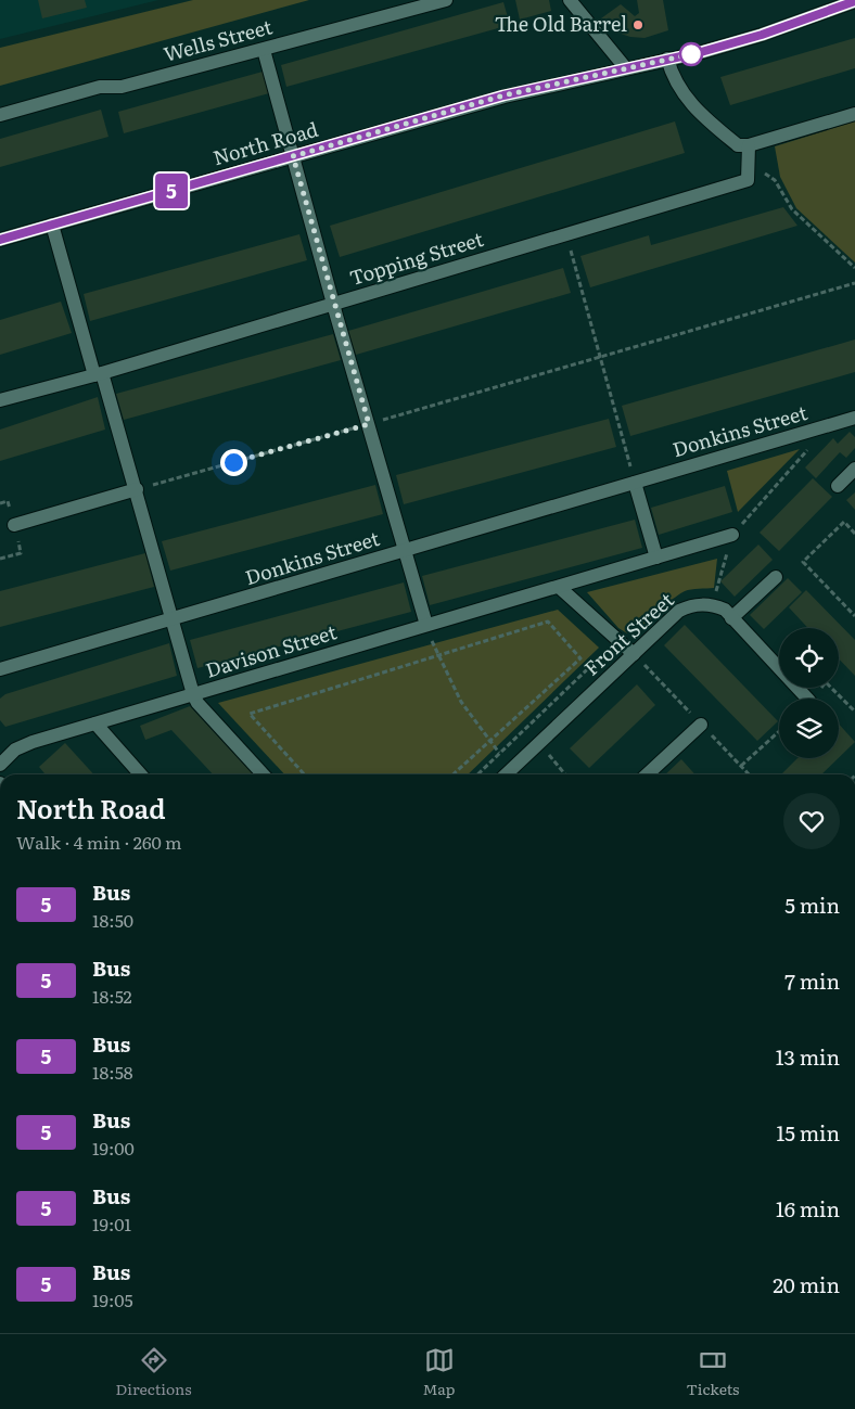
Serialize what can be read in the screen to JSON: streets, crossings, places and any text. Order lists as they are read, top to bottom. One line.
{"streets":{"street":["Wells Street","North Road","Topping Street","Donkins Street","Front Street","Davison Street"]},"places":["The Old Barrel"],"lines":["bus line 5"],"page":{"on_map":"5","heading":["North Road","Walk · 4 min · 260 m"],"list":[{"mark":"5","name":"Bus","note":"18:50","value":"5 min"},{"mark":"5","name":"Bus","note":"18:52","value":"7 min"},{"mark":"5","name":"Bus","note":"18:58","value":"13 min"},{"mark":"5","name":"Bus","note":"19:00","value":"15 min"},{"mark":"5","name":"Bus","note":"19:01","value":"16 min"},{"mark":"5","name":"Bus","note":"19:05","value":"20 min"}],"tabs":["Directions","Map","Tickets"]}}
